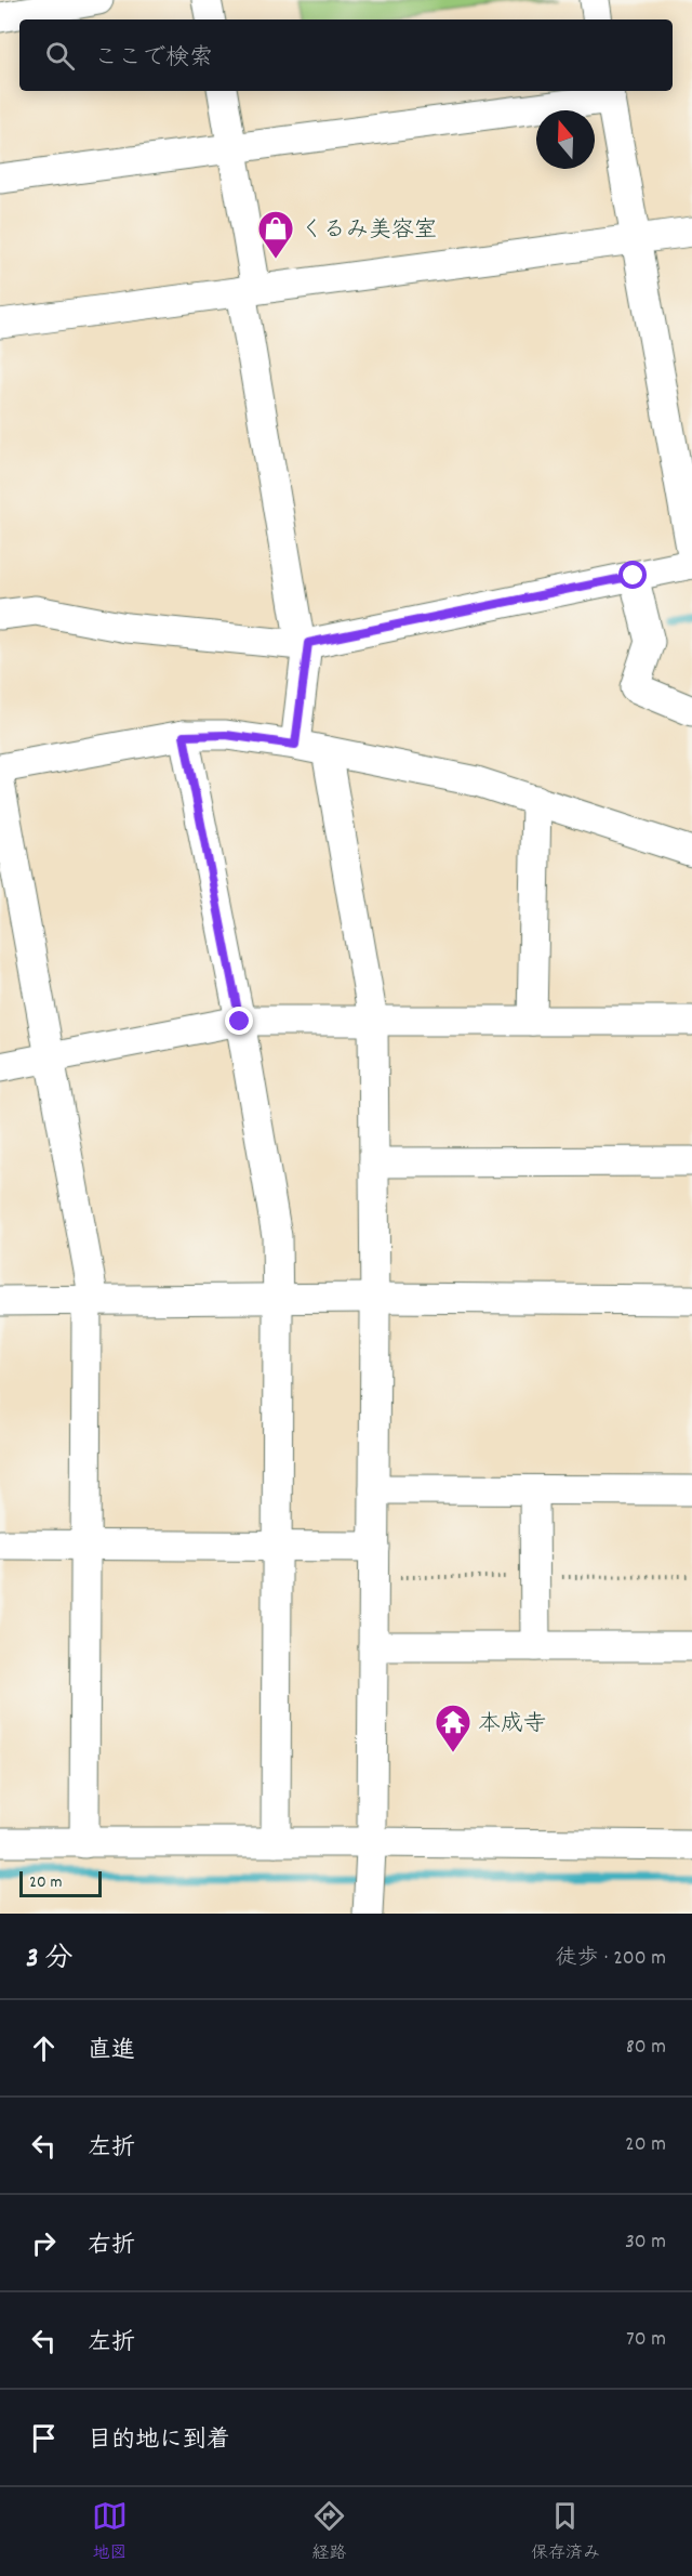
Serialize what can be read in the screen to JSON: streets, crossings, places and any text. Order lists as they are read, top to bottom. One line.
{"places":{"shop":["くるみ美容室"],"temple":["本成寺"]},"scale_bar":"20 m","north":"top","page":{"search":"ここで検索","scale":"20 m","heading":["3 分","徒歩 · 200 m"],"list":[["直進","80 m"],["左折","20 m"],["右折","30 m"],["左折","70 m"],"目的地に到着"],"nav":["地図","経路","保存済み"]}}
